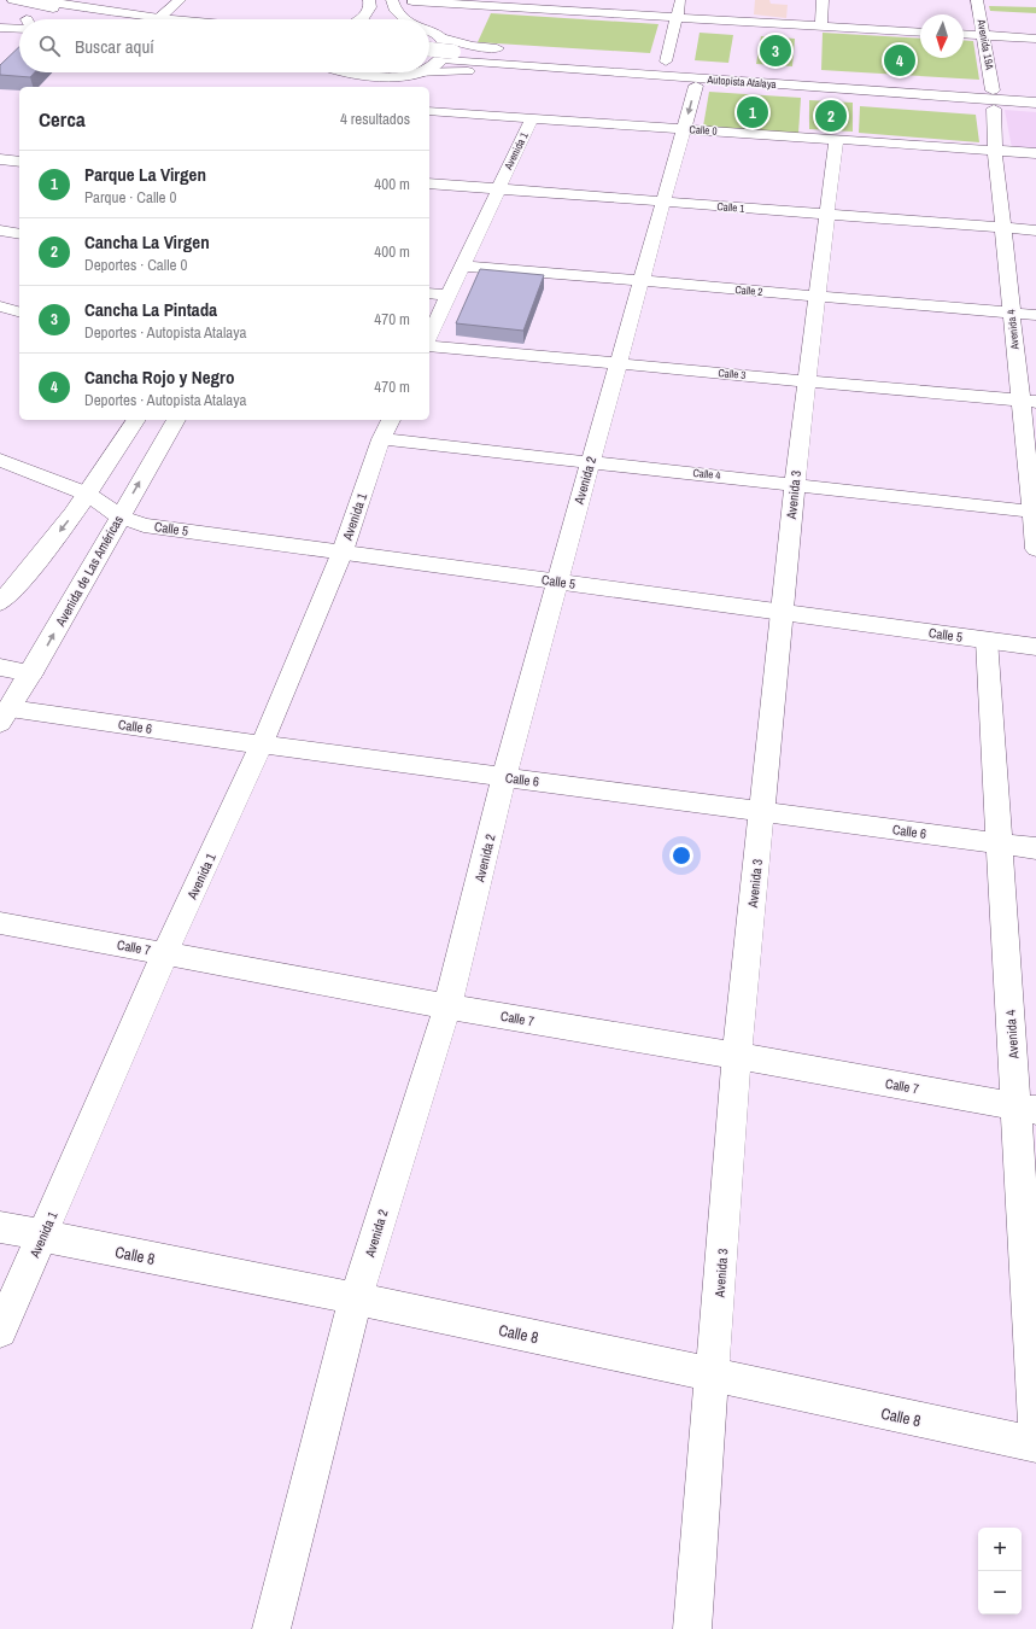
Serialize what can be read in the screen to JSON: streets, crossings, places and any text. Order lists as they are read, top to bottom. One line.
{"streets":{"main road":["Autopista Atalaya","Calle 5","Avenida de Las Américas"],"street":["Avenida 19A","Calle 0","Avenida 1","Calle 1","Calle 2","Avenida 4","Calle 3","Calle 4","Avenida 2","Avenida 3","Calle 6","Calle 7","Calle 8"]},"crossings":[["Avenida 19A","Autopista Atalaya"],["Calle 0","Avenida 1"],["Calle 0","Avenida 4"],["Calle 0","Avenida 2"],["Calle 0","Avenida 3"],["Avenida 1","Calle 1"],["Avenida 1","Calle 2"],["Avenida 1","Calle 4"],["Avenida 1","Calle 5"],["Avenida 1","Calle 6"],["Avenida 1","Calle 7"],["Avenida 1","Calle 8"],["Calle 1","Avenida 4"],["Calle 1","Avenida 2"],["Calle 1","Avenida 3"],["Calle 2","Avenida 4"],["Calle 2","Avenida 2"],["Calle 2","Avenida 3"],["Avenida 4","Calle 3"],["Avenida 4","Calle 4"],["Avenida 4","Calle 5"],["Avenida 4","Calle 6"],["Avenida 4","Calle 7"],["Calle 3","Avenida 2"],["Calle 3","Avenida 3"],["Calle 4","Avenida 2"],["Calle 4","Avenida 3"],["Avenida 2","Calle 5"],["Avenida 2","Calle 6"],["Avenida 2","Calle 7"],["Avenida 2","Calle 8"],["Avenida 3","Calle 5"],["Avenida 3","Calle 6"],["Avenida 3","Calle 7"],["Avenida 3","Calle 8"],["Calle 5","Avenida de Las Américas"],["Avenida de Las Américas","Calle 6"]],"north":"bottom","page":{"search":"Buscar aquí","pins":["3","4","1","2"],"heading":["Cerca","4 resultados"],"list":[{"mark":"1","name":"Parque La Virgen","note":"Parque · Calle 0","value":"400 m"},{"mark":"2","name":"Cancha La Virgen","note":"Deportes · Calle 0","value":"400 m"},{"mark":"3","name":"Cancha La Pintada","note":"Deportes · Autopista Atalaya","value":"470 m"},{"mark":"4","name":"Cancha Rojo y Negro","note":"Deportes · Autopista Atalaya","value":"470 m"}],"map_buttons":["+","−"]}}
